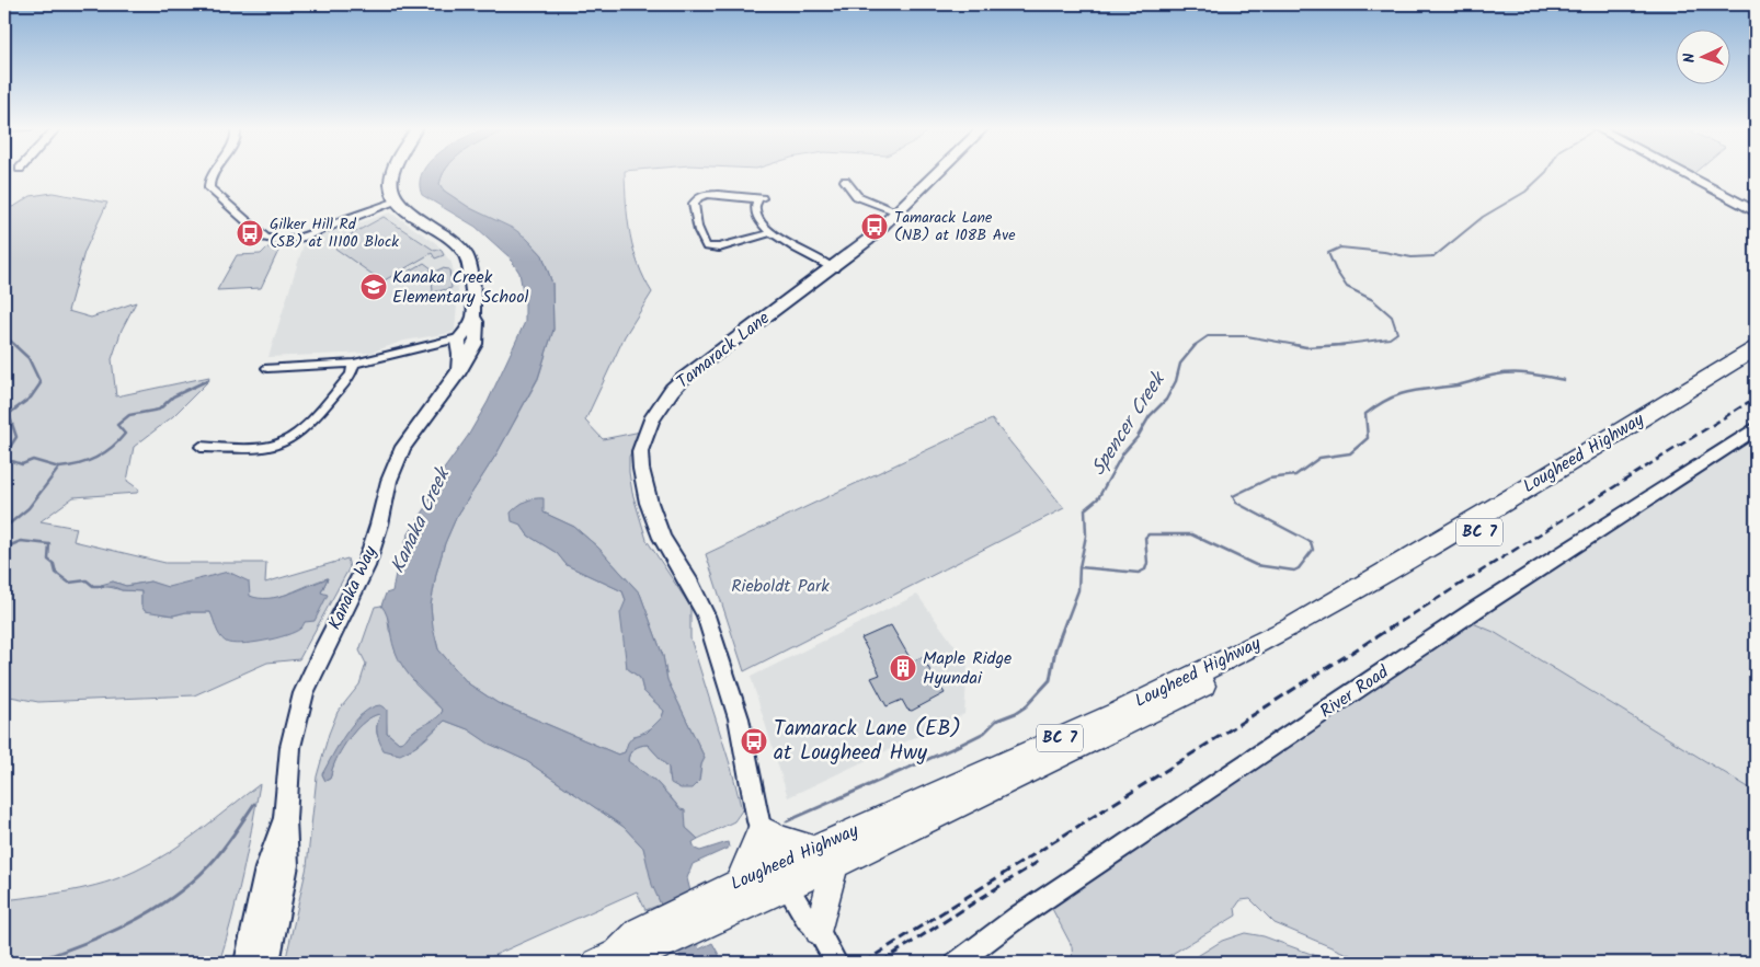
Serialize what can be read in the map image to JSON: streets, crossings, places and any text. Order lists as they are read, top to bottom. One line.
{"streets":{"highway":["Lougheed Highway","BC 7"],"street":["Tamarack Lane","Kanaka Way","River Road"]},"crossings":[["Tamarack Lane","Lougheed Highway"]],"water":["Spencer Creek","Kanaka Creek"],"parks":["Rieboldt Park"],"places":{"bus stop":["Tamarack Lane (NB) at 108B Ave","Gilker Hill Rd (SB) at 11100 Block","Tamarack Lane (EB) at Lougheed Hwy"],"school or university":["Kanaka Creek Elementary School"],"building":["Maple Ridge Hyundai"]},"north":"left"}
